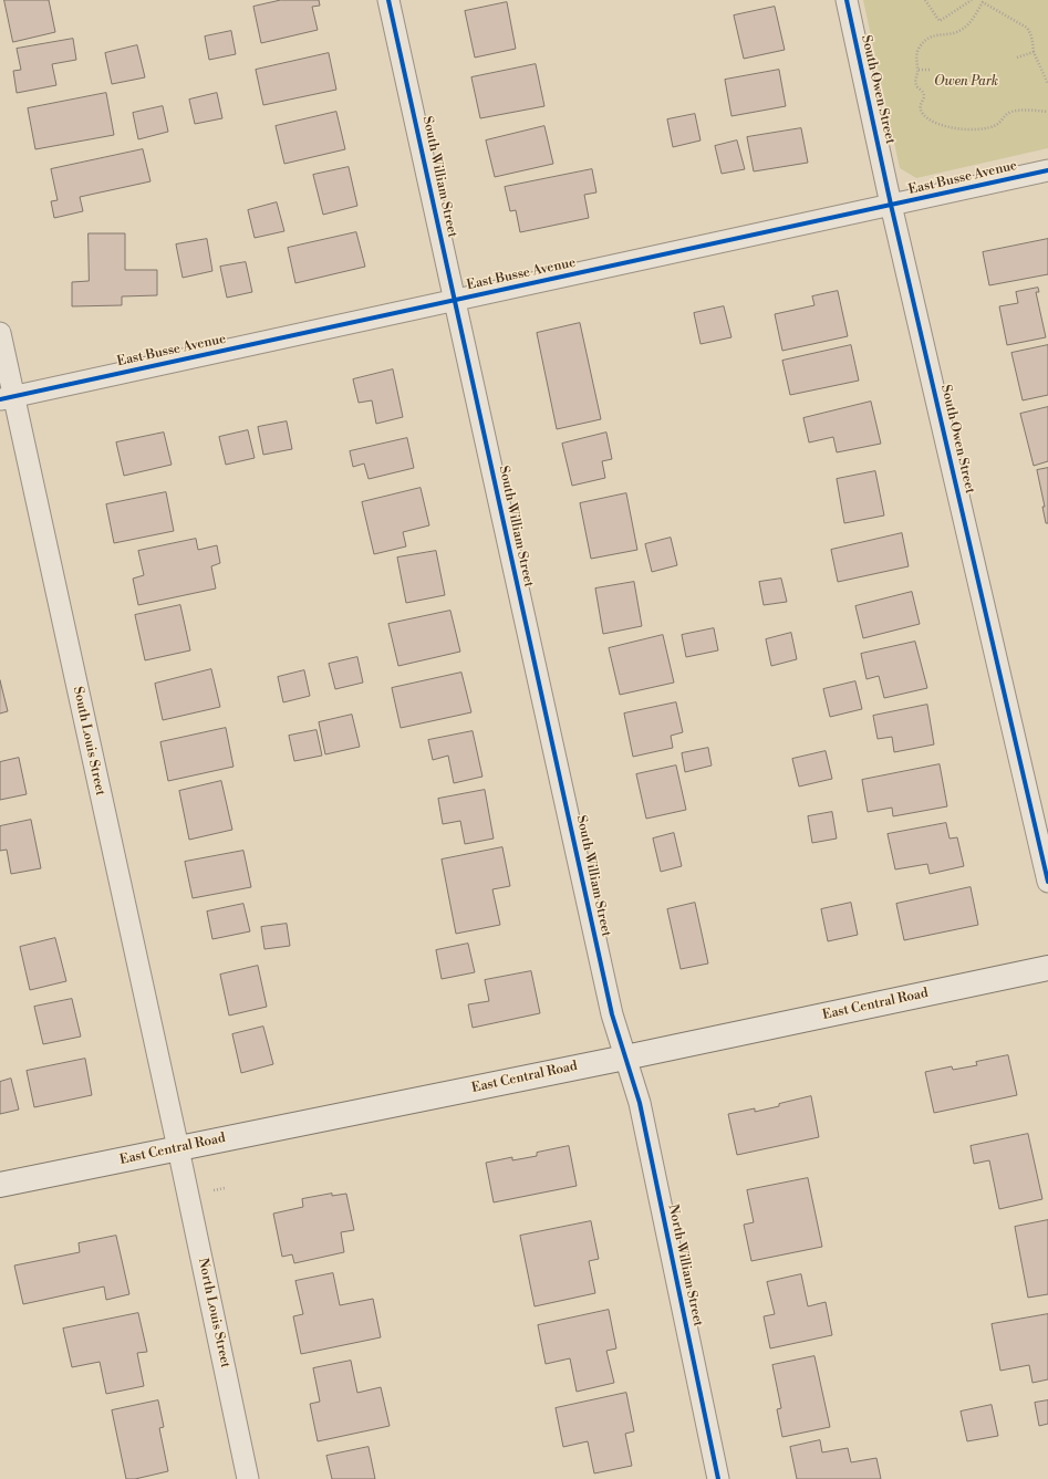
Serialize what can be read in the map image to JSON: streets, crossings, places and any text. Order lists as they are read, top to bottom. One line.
{"streets":{"main road":["East Central Road"],"street":["South Owen Street","South William Street","East Busse Avenue","South Louis Street","North William Street","North Louis Street"]},"crossings":[["South Owen Street","East Busse Avenue"],["South William Street","East Busse Avenue"],["South William Street","East Central Road"],["South William Street","North William Street"],["East Busse Avenue","South Louis Street"],["South Louis Street","East Central Road"],["South Louis Street","North Louis Street"],["East Central Road","North William Street"],["East Central Road","North Louis Street"]],"parks":["Owen Park"]}
